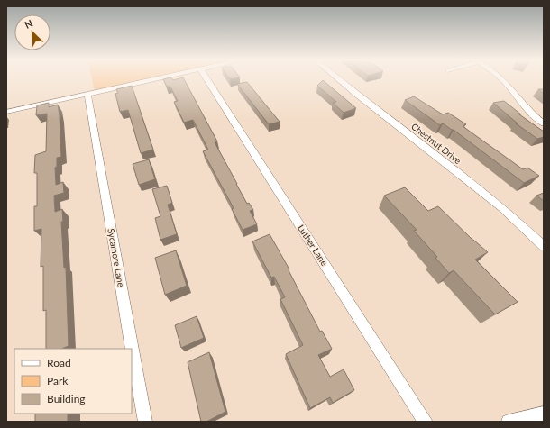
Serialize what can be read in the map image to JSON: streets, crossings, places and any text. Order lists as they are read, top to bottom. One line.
{"streets":{"street":["Chestnut Drive","Luther Lane","Sycamore Lane"]},"legend":["Road","Park","Building"],"north":"top left"}
